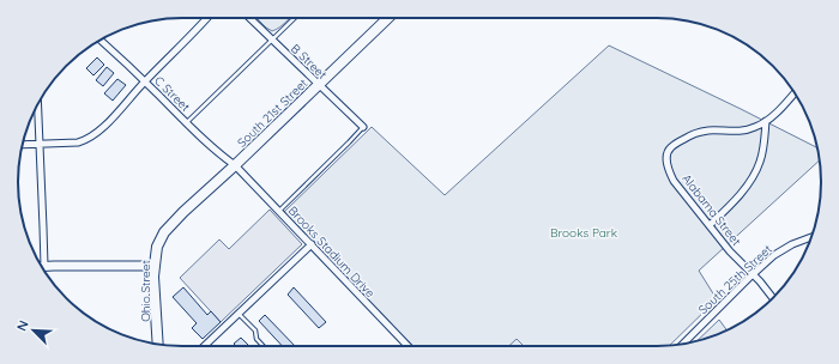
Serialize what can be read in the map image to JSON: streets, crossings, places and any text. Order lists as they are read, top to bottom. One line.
{"streets":{"main road":["South 21st Street","Ohio Street"],"street":["B Street","C Street","Alabama Street","Brooks Stadium Drive","South 25th Street"]},"crossings":[["B Street","South 21st Street"],["C Street","South 21st Street"],["C Street","Brooks Stadium Drive"],["South 21st Street","Brooks Stadium Drive"],["South 21st Street","Ohio Street"],["Alabama Street","South 25th Street"]],"parks":["Brooks Park"],"north":"top left"}
